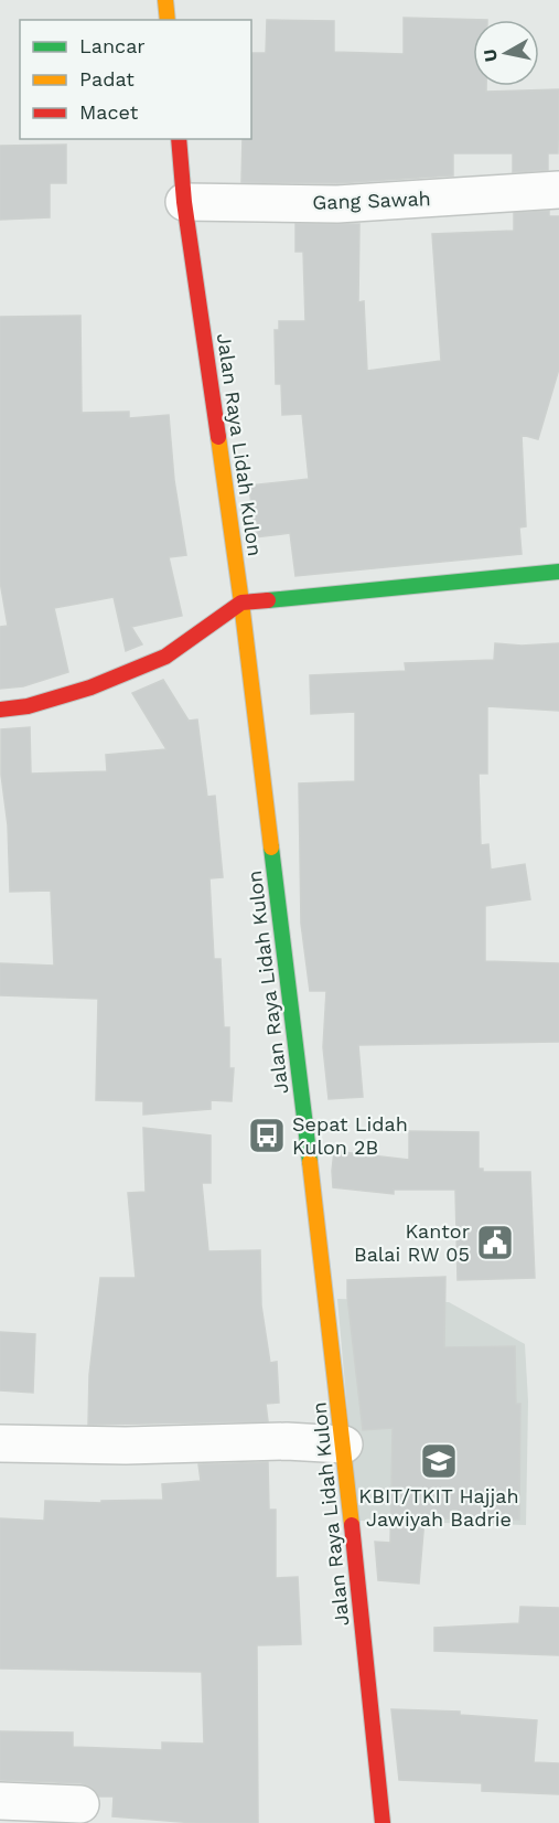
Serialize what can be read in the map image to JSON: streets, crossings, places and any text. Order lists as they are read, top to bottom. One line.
{"streets":{"main road":["Jalan Raya Lidah Kulon"],"street":["Gang Sawah"]},"crossings":[["Gang Sawah","Jalan Raya Lidah Kulon"]],"places":{"bus stop":["Sepat Lidah Kulon 2B"],"public building":["Kantor Balai RW 05"],"school or university":["KBIT/TKIT Hajjah Jawiyah Badrie"]},"legend":["Lancar","Padat","Macet"],"north":"left"}
